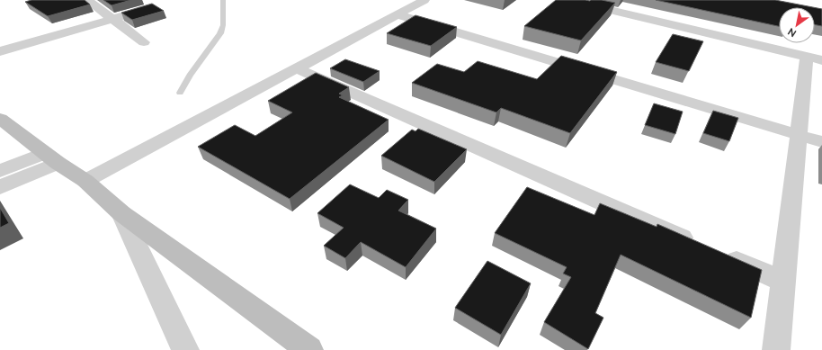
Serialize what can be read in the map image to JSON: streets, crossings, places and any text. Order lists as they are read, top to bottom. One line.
{"north":"bottom left"}
